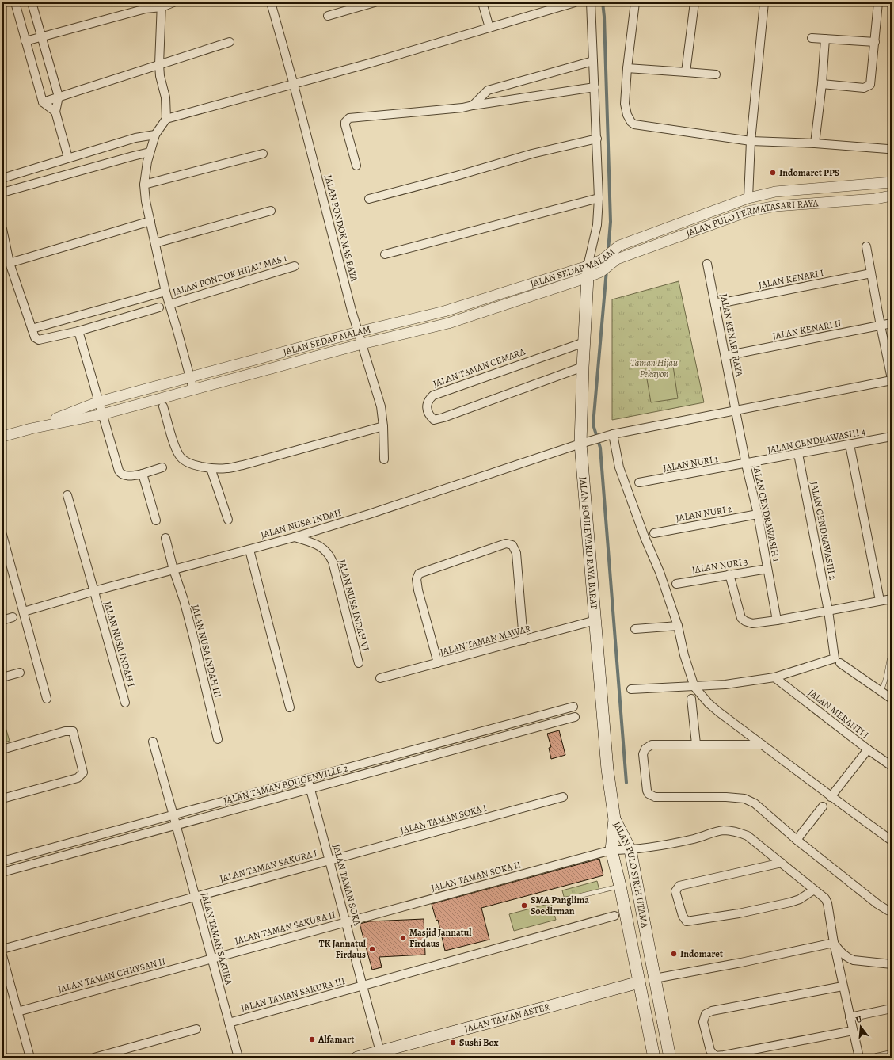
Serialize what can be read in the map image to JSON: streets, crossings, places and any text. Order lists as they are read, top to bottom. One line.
{"streets":{"main road":["JALAN BOULEVARD RAYA BARAT","JALAN PULO SIRIH UTAMA","JALAN TAMAN ASTER"],"street":["JALAN PULO PERMATASARI RAYA","JALAN PONDOK MAS RAYA","JALAN SEDAP MALAM","JALAN PONDOK HIJAU MAS 1","JALAN KENARI I","JALAN KENARI II","JALAN KENARI RAYA","JALAN TAMAN CEMARA","JALAN CENDRAWASIH 4","JALAN NURI 1","JALAN NURI 2","JALAN CENDRAWASIH 1","JALAN NUSA INDAH","JALAN CENDRAWASIH 2","JALAN NURI 3","JALAN NUSA INDAH VI","JALAN TAMAN MAWAR","JALAN NUSA INDAH I","JALAN NUSA INDAH III","JALAN MERANTI I","JALAN TAMAN BOUGENVILLE 2","JALAN TAMAN SOKA I","JALAN TAMAN SAKURA I","JALAN TAMAN SOKA II","JALAN TAMAN SOKA","JALAN TAMAN SAKURA II","JALAN TAMAN SAKURA","JALAN TAMAN CHRYSAN II","JALAN TAMAN SAKURA III"]},"crossings":[["JALAN PULO PERMATASARI RAYA","JALAN SEDAP MALAM"],["JALAN PONDOK MAS RAYA","JALAN SEDAP MALAM"],["JALAN SEDAP MALAM","JALAN BOULEVARD RAYA BARAT"],["JALAN KENARI I","JALAN KENARI RAYA"],["JALAN KENARI II","JALAN KENARI RAYA"],["JALAN KENARI RAYA","JALAN CENDRAWASIH 1"],["JALAN KENARI RAYA","JALAN NUSA INDAH"],["JALAN TAMAN CEMARA","JALAN BOULEVARD RAYA BARAT"],["JALAN CENDRAWASIH 4","JALAN NURI 1"],["JALAN CENDRAWASIH 4","JALAN CENDRAWASIH 1"],["JALAN CENDRAWASIH 4","JALAN CENDRAWASIH 2"],["JALAN NURI 1","JALAN CENDRAWASIH 1"],["JALAN NURI 2","JALAN CENDRAWASIH 1"],["JALAN CENDRAWASIH 1","JALAN NUSA INDAH"],["JALAN CENDRAWASIH 1","JALAN NURI 3"],["JALAN NUSA INDAH","JALAN BOULEVARD RAYA BARAT"],["JALAN NUSA INDAH","JALAN NUSA INDAH VI"],["JALAN NUSA INDAH","JALAN NUSA INDAH I"],["JALAN NUSA INDAH","JALAN NUSA INDAH III"],["JALAN CENDRAWASIH 2","JALAN MERANTI I"],["JALAN BOULEVARD RAYA BARAT","JALAN TAMAN MAWAR"],["JALAN BOULEVARD RAYA BARAT","JALAN PULO SIRIH UTAMA"],["JALAN TAMAN BOUGENVILLE 2","JALAN TAMAN SOKA"],["JALAN TAMAN BOUGENVILLE 2","JALAN TAMAN SAKURA"],["JALAN TAMAN SOKA I","JALAN TAMAN SAKURA I"],["JALAN TAMAN SOKA I","JALAN TAMAN SOKA"],["JALAN TAMAN SAKURA I","JALAN TAMAN SOKA"],["JALAN TAMAN SAKURA I","JALAN TAMAN SAKURA"],["JALAN TAMAN SOKA II","JALAN PULO SIRIH UTAMA"],["JALAN TAMAN SOKA II","JALAN TAMAN SOKA"],["JALAN TAMAN SOKA II","JALAN TAMAN SAKURA II"],["JALAN PULO SIRIH UTAMA","JALAN TAMAN ASTER"],["JALAN TAMAN SOKA","JALAN TAMAN SAKURA II"],["JALAN TAMAN SOKA","JALAN TAMAN SAKURA III"],["JALAN TAMAN SOKA","JALAN TAMAN ASTER"],["JALAN TAMAN SAKURA II","JALAN TAMAN SAKURA"],["JALAN TAMAN SAKURA II","JALAN TAMAN CHRYSAN II"],["JALAN TAMAN SAKURA","JALAN TAMAN CHRYSAN II"],["JALAN TAMAN SAKURA","JALAN TAMAN SAKURA III"]],"parks":["Taman Hijau Pekayon"],"places":["Indomaret PPS","SMA Panglima Soedirman","Masjid Jannatul Firdaus","TK Jannatul Firdaus","Indomaret","Alfamart","Sushi Box"],"north":"top"}
